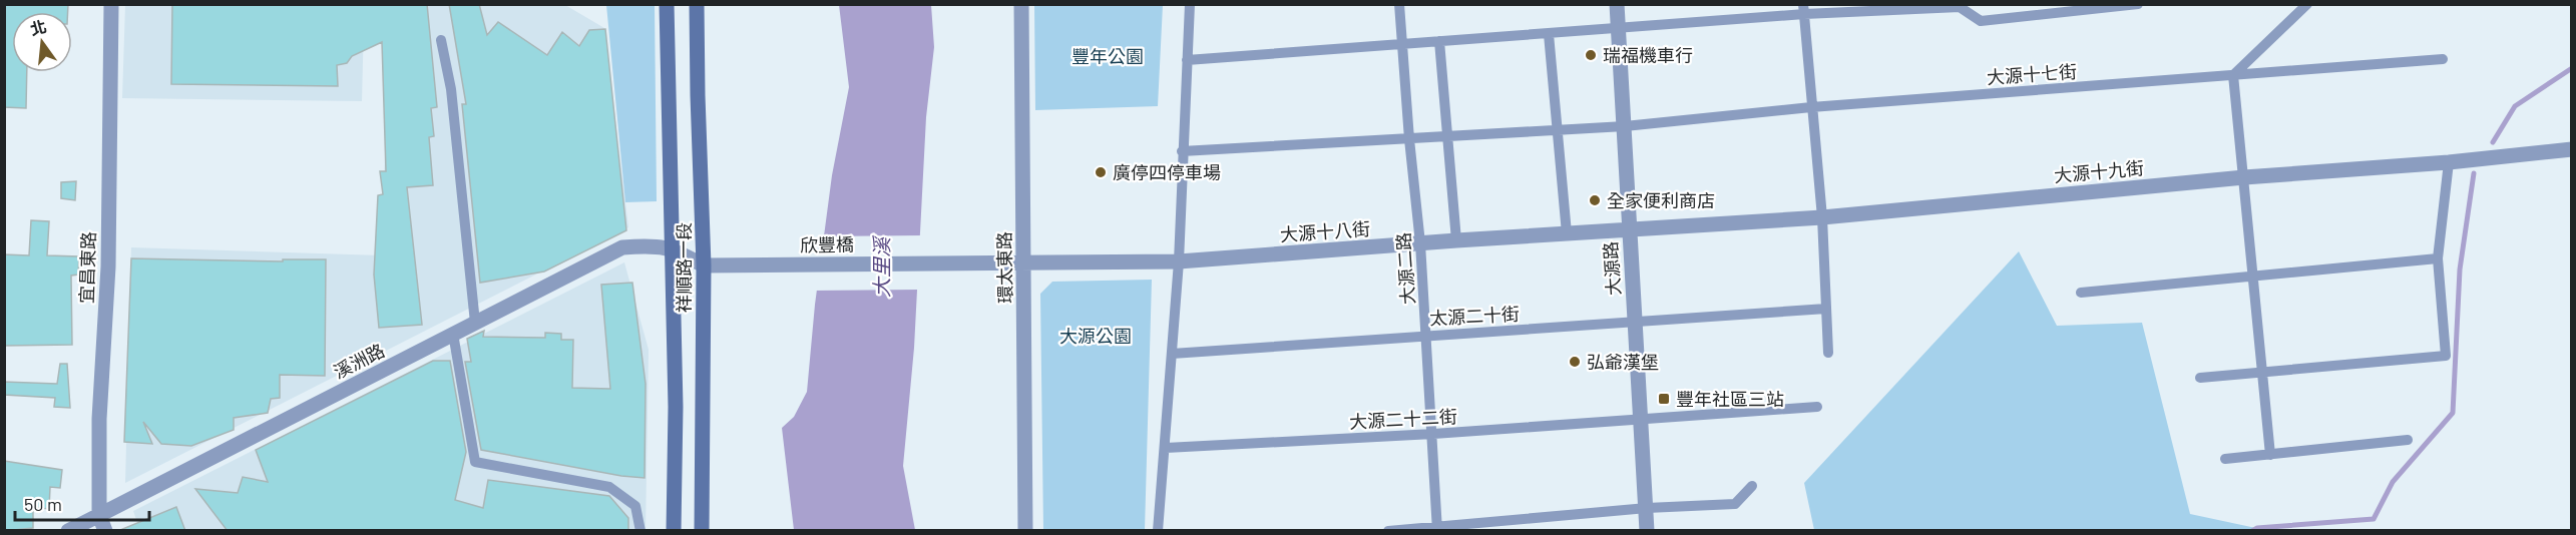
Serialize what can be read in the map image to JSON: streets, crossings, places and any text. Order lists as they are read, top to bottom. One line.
{"streets":{"street":["大源十九街","大源十八街","欣豐橋","宜昌東路","祥順路一段","環太東路","大源路","溪洲路"],"lane":["大源十七街","大源二路","太源二十街","大源二十二街"]},"crossings":[["大源十七街","大源二路"],["大源十七街","大源路"],["大源十九街","大源十八街"],["大源十九街","大源路"],["大源十八街","欣豐橋"],["大源十八街","環太東路"],["大源十八街","大源二路"],["大源十八街","大源路"],["欣豐橋","祥順路一段"],["欣豐橋","環太東路"],["宜昌東路","溪洲路"],["祥順路一段","溪洲路"],["大源二路","太源二十街"],["大源二路","大源二十二街"],["大源路","太源二十街"],["大源路","大源二十二街"]],"water":["大里溪"],"parks":["豐年公園","大源公園"],"places":{"other":["瑞福機車行","廣停四停車場","全家便利商店","弘爺漢堡"],"transit":["豐年社區三站"]},"scale_bar":"50 m","north":"top"}
